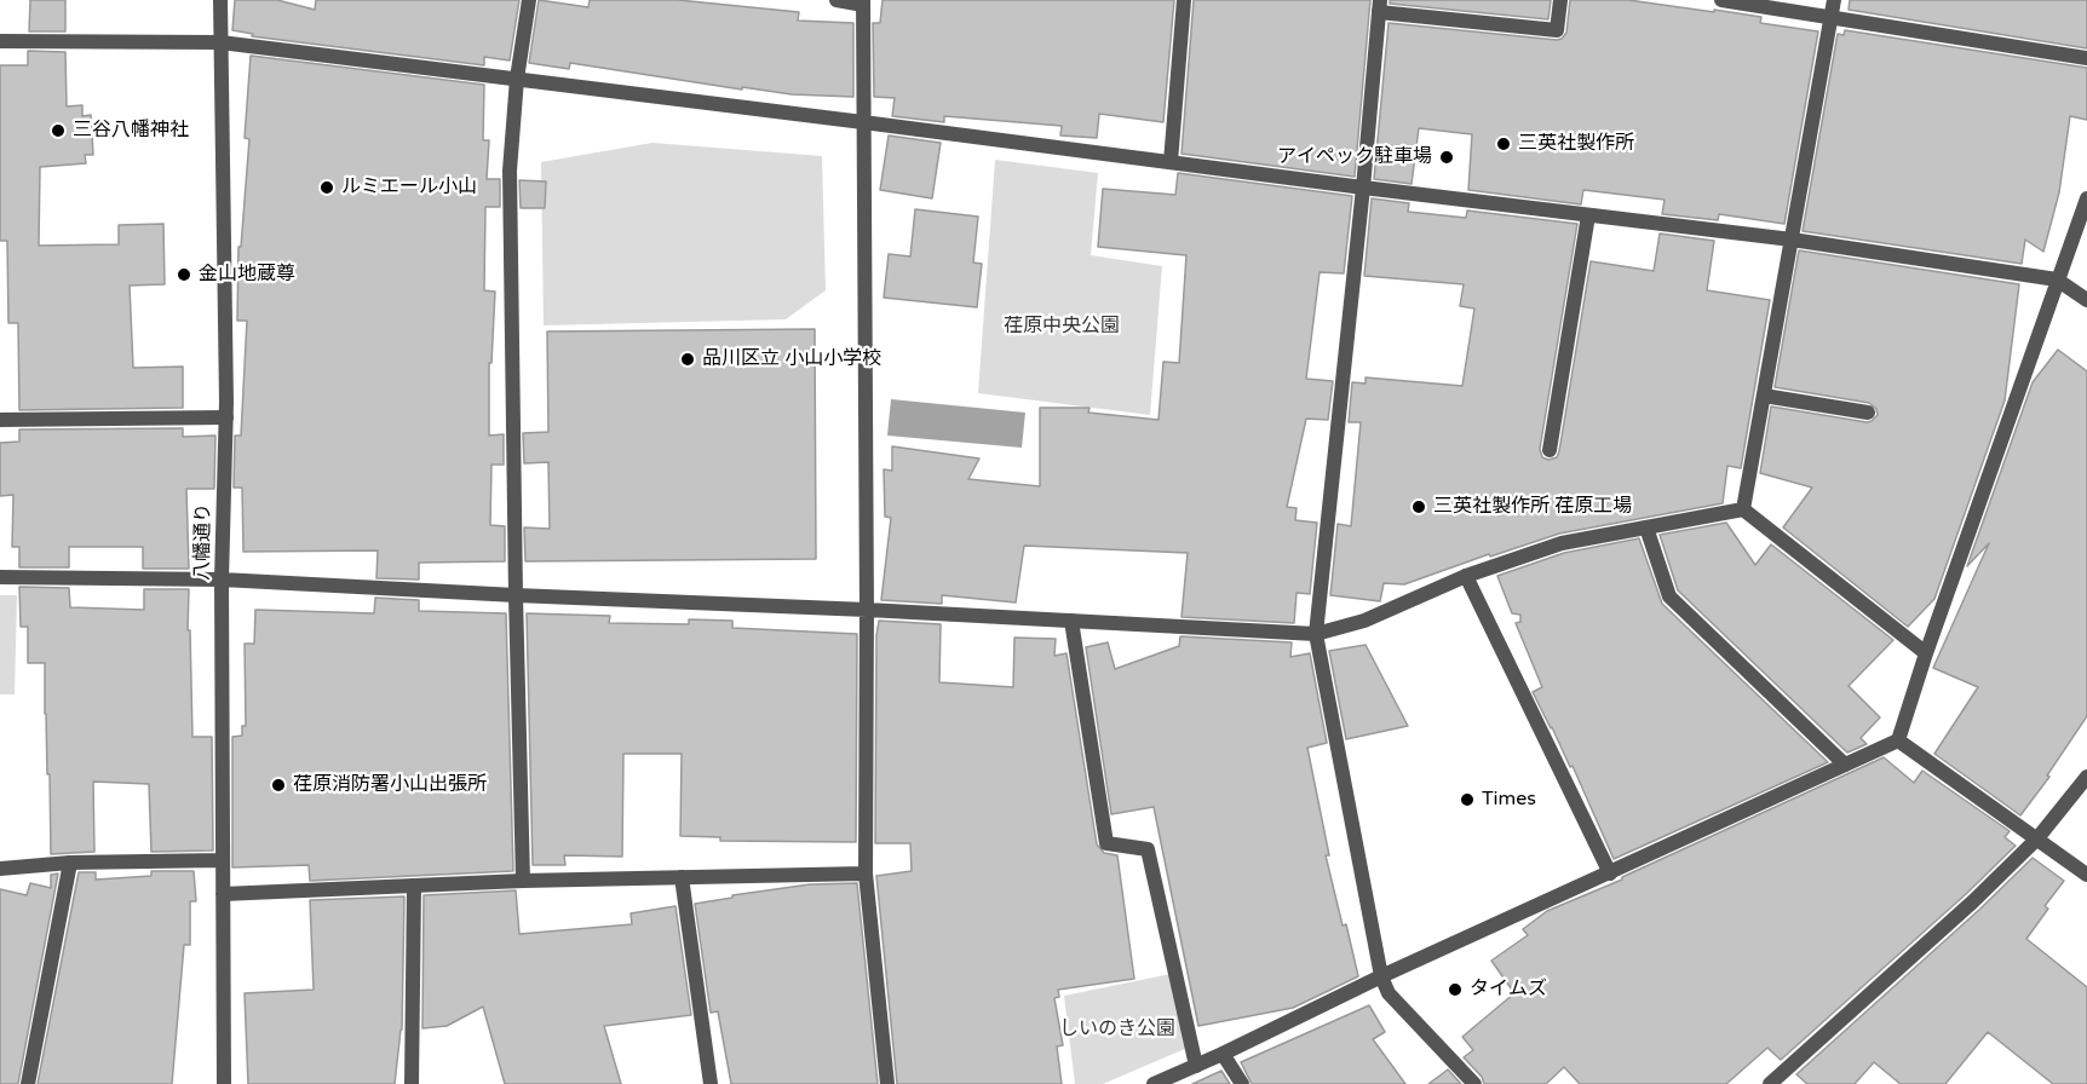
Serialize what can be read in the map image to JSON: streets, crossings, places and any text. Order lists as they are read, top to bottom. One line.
{"streets":{"street":["八幡通り"]},"parks":["荏原中央公園","しいのき公園"],"places":["三谷八幡神社","三英社製作所","アイペック駐車場","ルミエール小山","金山地蔵尊","品川区立 小山小学校","三英社製作所 荏原工場","荏原消防署小山出張所","Times","タイムズ"]}
